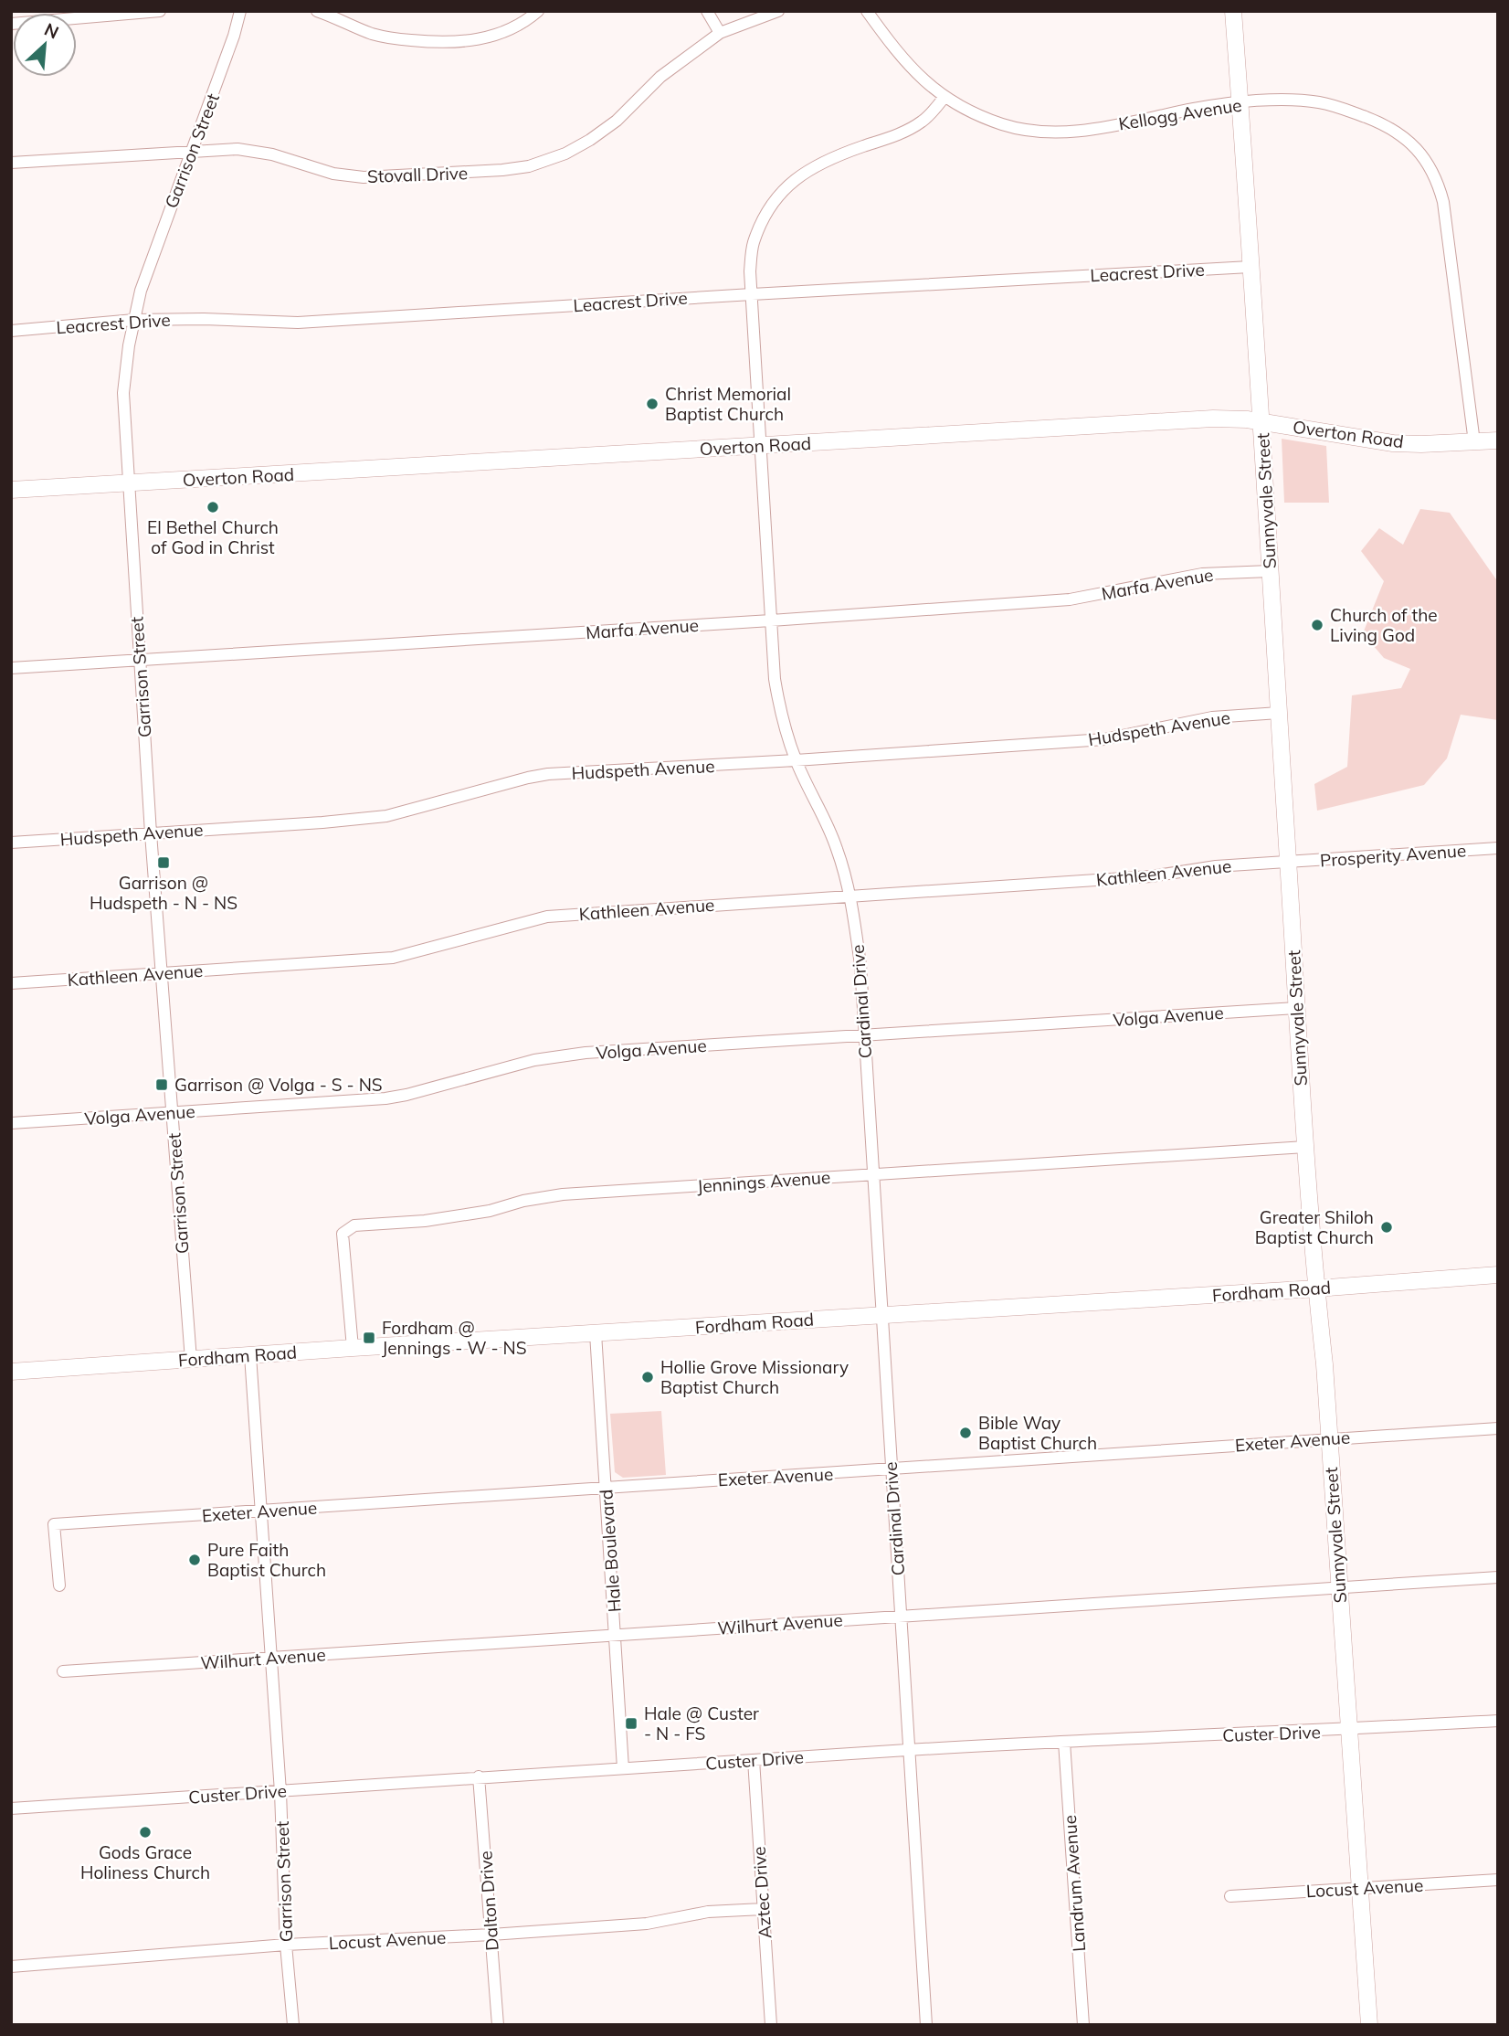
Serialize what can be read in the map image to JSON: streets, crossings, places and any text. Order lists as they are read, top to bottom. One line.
{"streets":{"street":["Kellogg Avenue","Garrison Street","Stovall Drive","Leacrest Drive","Overton Road","Sunnyvale Street","Marfa Avenue","Hudspeth Avenue","Prosperity Avenue","Kathleen Avenue","Cardinal Drive","Volga Avenue","Jennings Avenue","Fordham Road","Exeter Avenue","Hale Boulevard","Wilhurt Avenue","Custer Drive","Landrum Avenue","Locust Avenue","Aztec Drive","Dalton Drive"]},"crossings":[["Kellogg Avenue","Overton Road"],["Kellogg Avenue","Sunnyvale Street"],["Kellogg Avenue","Cardinal Drive"],["Garrison Street","Stovall Drive"],["Garrison Street","Leacrest Drive"],["Garrison Street","Overton Road"],["Garrison Street","Marfa Avenue"],["Garrison Street","Hudspeth Avenue"],["Garrison Street","Kathleen Avenue"],["Garrison Street","Volga Avenue"],["Garrison Street","Fordham Road"],["Garrison Street","Exeter Avenue"],["Garrison Street","Wilhurt Avenue"],["Garrison Street","Custer Drive"],["Garrison Street","Locust Avenue"],["Leacrest Drive","Sunnyvale Street"],["Leacrest Drive","Cardinal Drive"],["Overton Road","Sunnyvale Street"],["Overton Road","Cardinal Drive"],["Sunnyvale Street","Marfa Avenue"],["Sunnyvale Street","Hudspeth Avenue"],["Sunnyvale Street","Prosperity Avenue"],["Sunnyvale Street","Kathleen Avenue"],["Sunnyvale Street","Volga Avenue"],["Sunnyvale Street","Jennings Avenue"],["Sunnyvale Street","Fordham Road"],["Sunnyvale Street","Exeter Avenue"],["Sunnyvale Street","Wilhurt Avenue"],["Sunnyvale Street","Custer Drive"],["Sunnyvale Street","Locust Avenue"],["Marfa Avenue","Cardinal Drive"],["Hudspeth Avenue","Cardinal Drive"],["Prosperity Avenue","Kathleen Avenue"],["Kathleen Avenue","Cardinal Drive"],["Cardinal Drive","Volga Avenue"],["Cardinal Drive","Jennings Avenue"],["Cardinal Drive","Fordham Road"],["Cardinal Drive","Exeter Avenue"],["Cardinal Drive","Wilhurt Avenue"],["Cardinal Drive","Custer Drive"],["Jennings Avenue","Fordham Road"],["Fordham Road","Hale Boulevard"],["Exeter Avenue","Hale Boulevard"],["Hale Boulevard","Wilhurt Avenue"],["Hale Boulevard","Custer Drive"],["Custer Drive","Landrum Avenue"],["Custer Drive","Aztec Drive"],["Custer Drive","Dalton Drive"],["Locust Avenue","Aztec Drive"],["Locust Avenue","Dalton Drive"]],"places":{"other":["Christ Memorial Baptist Church","El Bethel Church of God in Christ","Church of the Living God","Greater Shiloh Baptist Church","Hollie Grove Missionary Baptist Church","Bible Way Baptist Church","Pure Faith Baptist Church","Gods Grace Holiness Church"],"transit":["Garrison @ Hudspeth - N - NS","Garrison @ Volga - S - NS","Fordham @ Jennings - W - NS","Hale @ Custer - N - FS"]},"north":"top right"}
